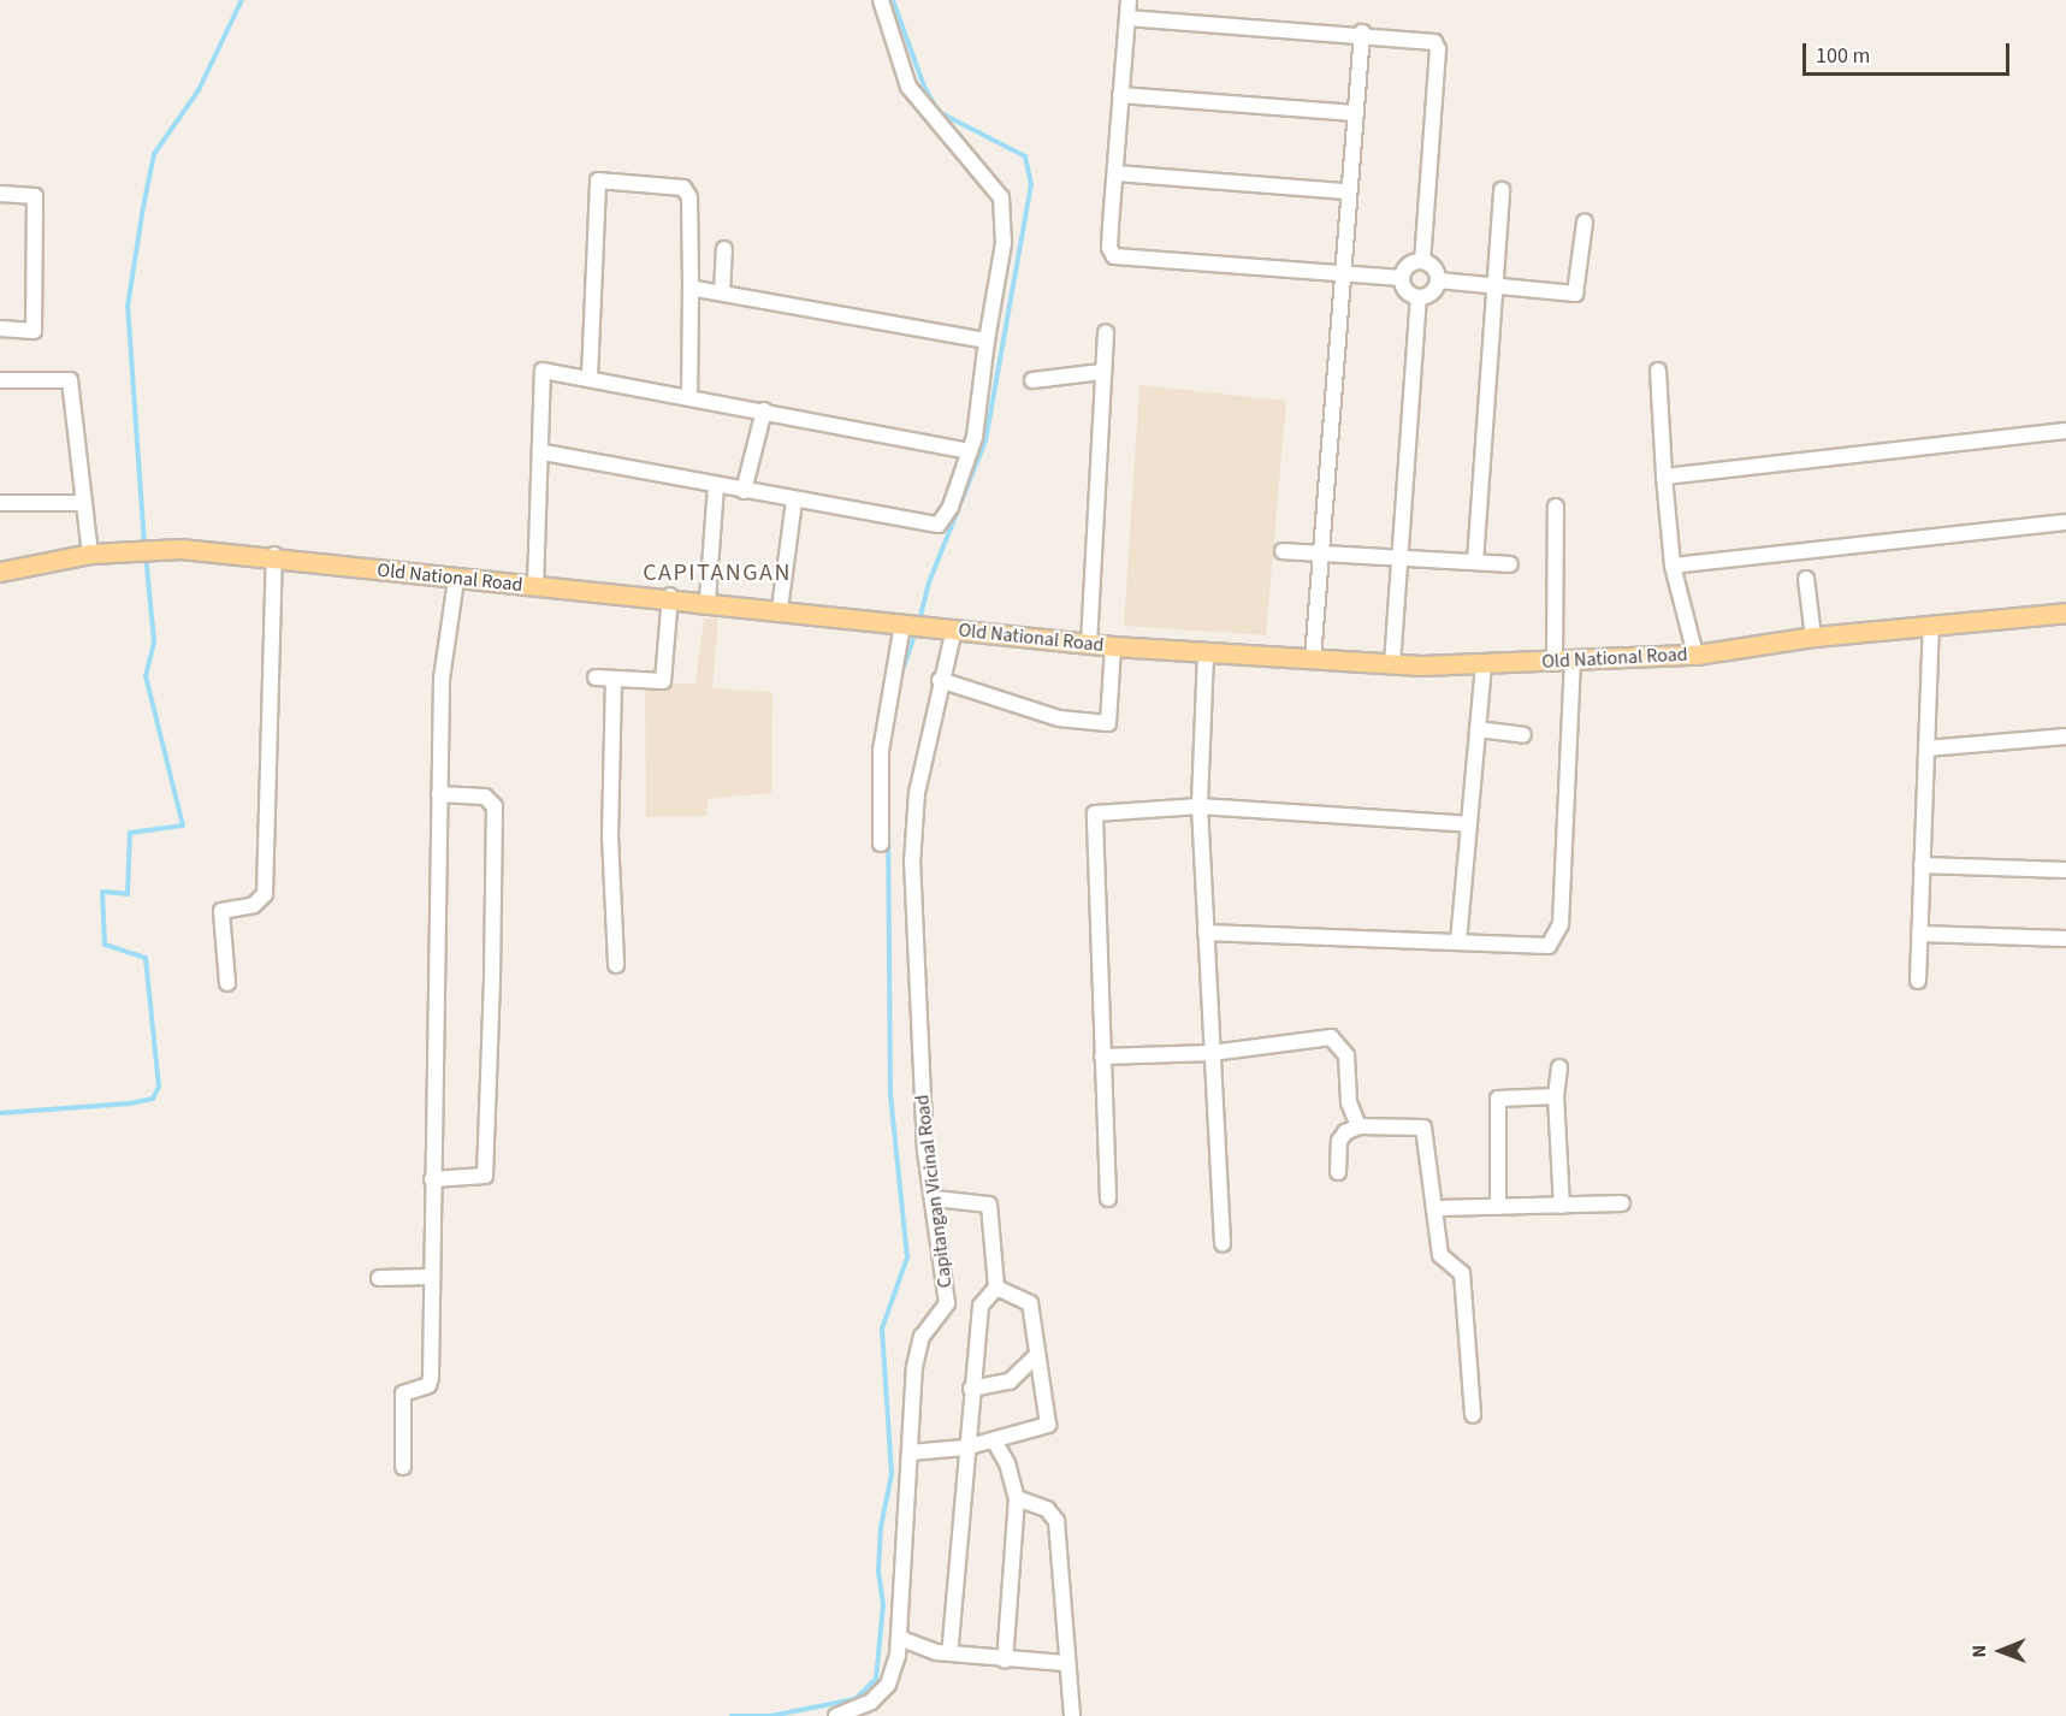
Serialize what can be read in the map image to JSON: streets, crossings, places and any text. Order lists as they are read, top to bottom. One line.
{"streets":{"main road":["Old National Road"],"street":["Capitangan Vicinal Road"]},"crossings":[["Old National Road","Capitangan Vicinal Road"]],"districts":["CAPITANGAN"],"scale_bar":"100 m","north":"left"}
